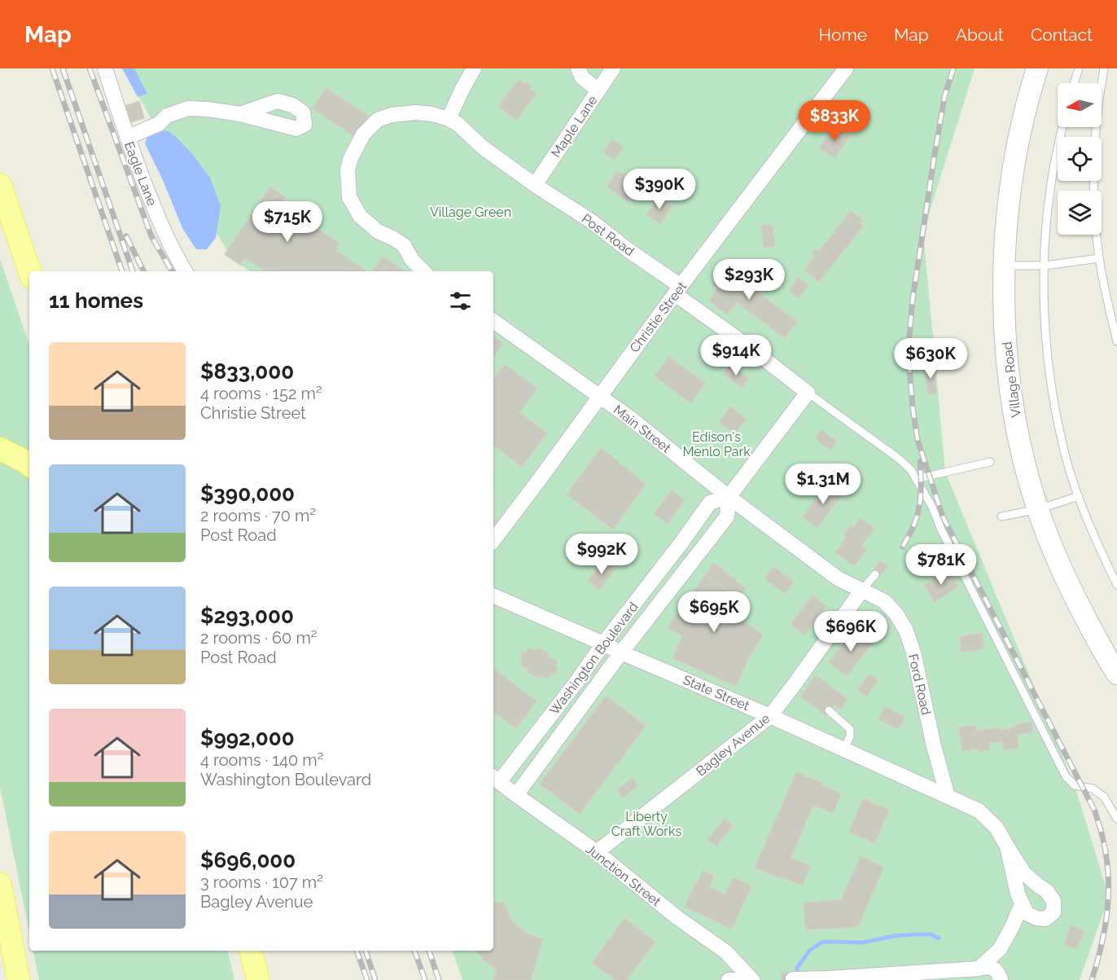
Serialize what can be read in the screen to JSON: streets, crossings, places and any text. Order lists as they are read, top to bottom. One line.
{"streets":{"street":["Maple Lane","Eagle Lane","Post Road","Christie Street","Village Road","Main Street","Washington Boulevard","Ford Road","State Street","Bagley Avenue","Junction Street"]},"crossings":[["Maple Lane","Post Road"],["Post Road","Christie Street"],["Post Road","Washington Boulevard"],["Christie Street","Main Street"],["Main Street","Washington Boulevard"],["Main Street","Ford Road"],["Main Street","Bagley Avenue"],["Washington Boulevard","State Street"],["Washington Boulevard","Junction Street"],["Ford Road","State Street"],["Ford Road","Bagley Avenue"],["State Street","Bagley Avenue"],["Bagley Avenue","Junction Street"]],"parks":["Village Green","Edison's Menlo Park","Liberty Craft Works"],"north":"left","page":{"header":"Map","nav":["Home","Map","About","Contact"],"price":["$833K","$390K","$715K","$293K","$914K","$630K","$1.31M","$992K","$781K","$695K","$696K"],"heading":"11 homes","list":[{"name":"$833,000","note":"4 rooms · 152 m² · Christie Street"},{"name":"$390,000","note":"2 rooms · 70 m² · Post Road"},{"name":"$293,000","note":"2 rooms · 60 m² · Post Road"},{"name":"$992,000","note":"4 rooms · 140 m² · Washington Boulevard"},{"name":"$696,000","note":"3 rooms · 107 m² · Bagley Avenue"}]}}
